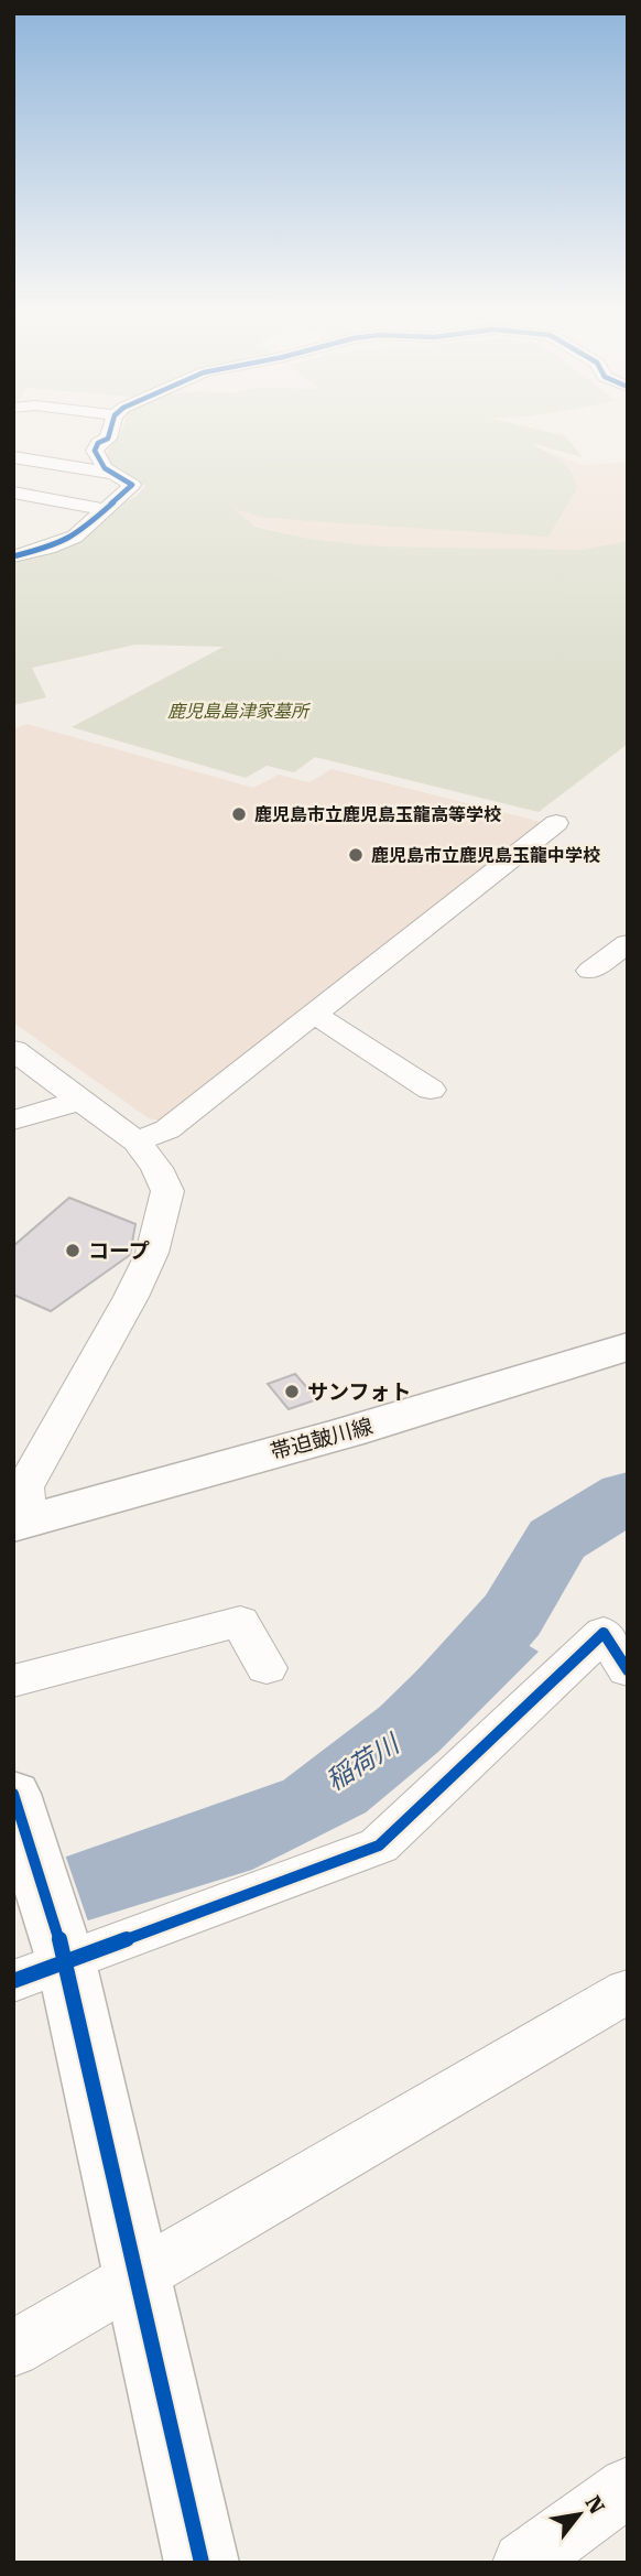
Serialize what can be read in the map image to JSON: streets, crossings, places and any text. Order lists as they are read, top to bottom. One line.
{"streets":{"street":["帯迫皷川線"]},"water":["稲荷川"],"parks":["鹿児島島津家墓所"],"places":["鹿児島市立鹿児島玉龍高等学校","鹿児島市立鹿児島玉龍中学校","コープ","サンフォト"],"north":"top right"}
